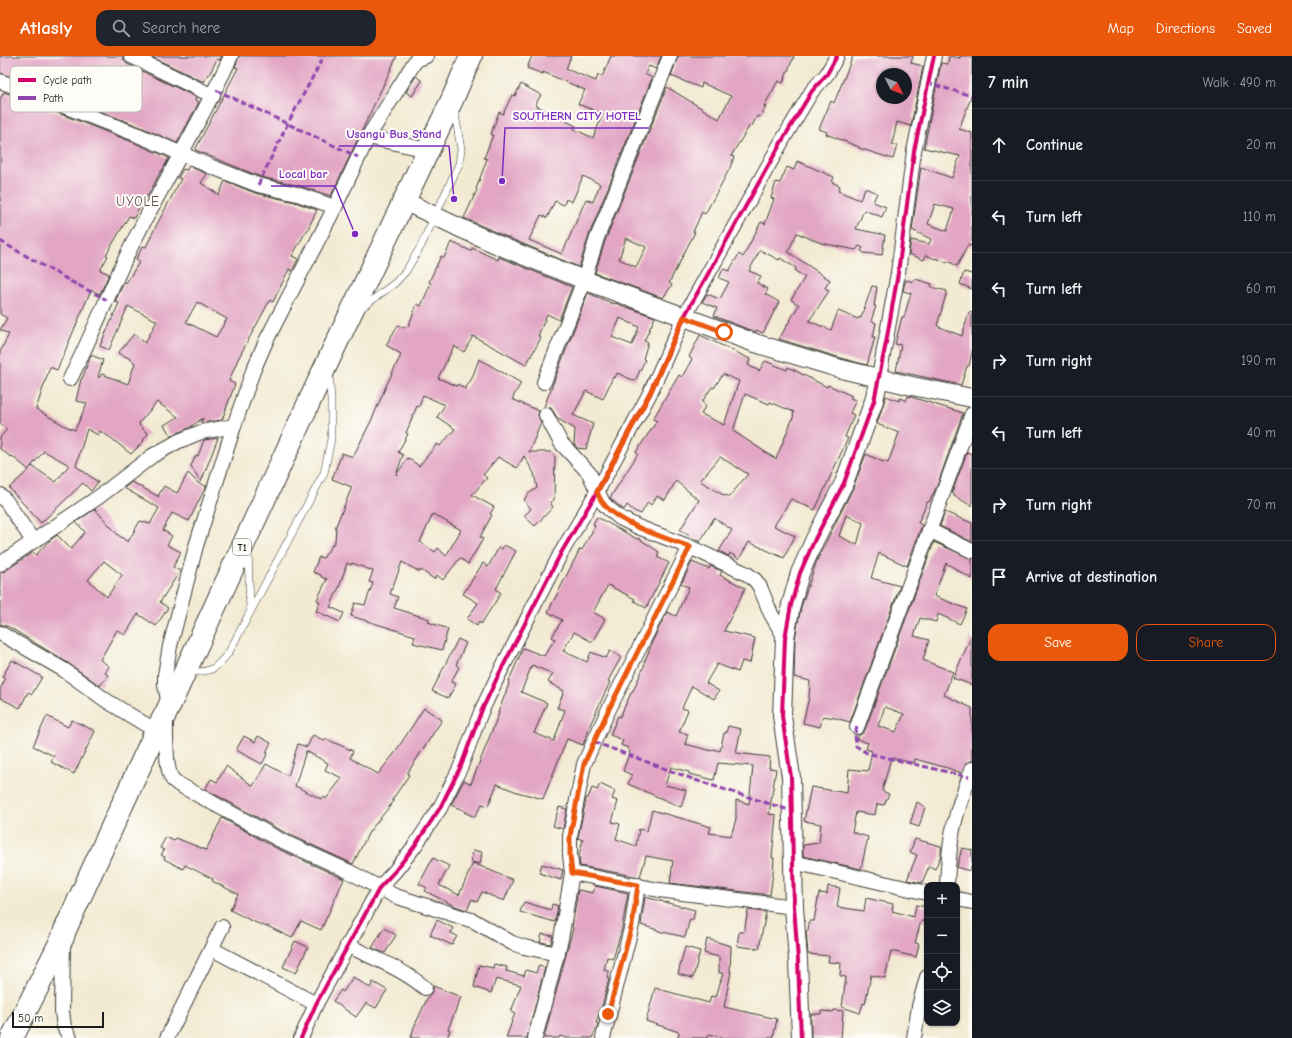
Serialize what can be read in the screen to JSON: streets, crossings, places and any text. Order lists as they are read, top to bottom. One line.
{"streets":{"highway":["T1"]},"districts":["UYOLE"],"places":["SOUTHERN CITY HOTEL","Usangu Bus Stand","Local bar"],"legend":["Cycle path","Path"],"scale_bar":"50 m","north":"bottom right","page":{"header":"Atlasly","search":"Search here","nav":["Map","Directions","Saved"],"heading":["7 min","Walk · 490 m"],"list":[["Continue","20 m"],["Turn left","110 m"],["Turn left","60 m"],["Turn right","190 m"],["Turn left","40 m"],["Turn right","70 m"],"Arrive at destination"],"buttons":["Save","Share"],"map_buttons":["+","−"],"scale":"50 m"}}
